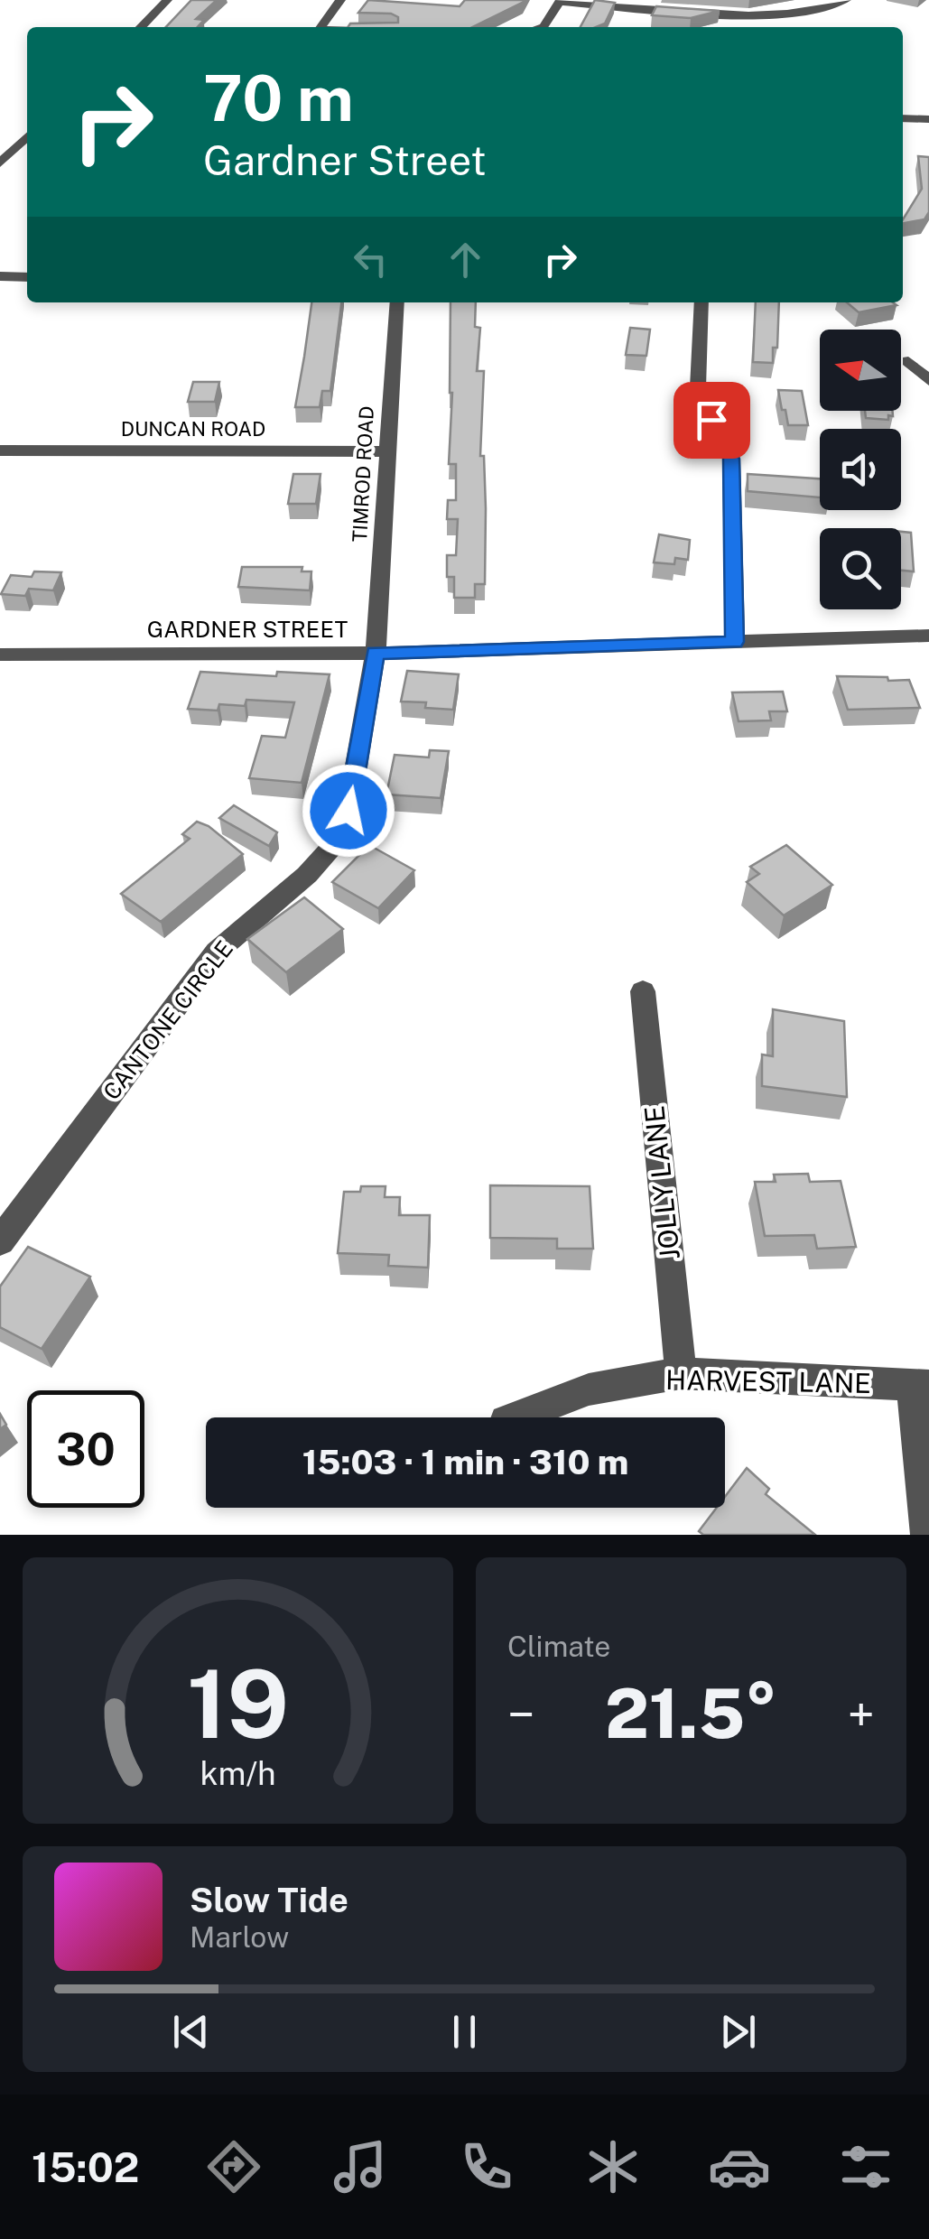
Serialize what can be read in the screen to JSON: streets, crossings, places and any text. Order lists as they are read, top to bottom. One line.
{"streets":{"street":["DUNCAN ROAD","TIMROD ROAD","GARDNER STREET","CANTONE CIRCLE","JOLLY LANE","HARVEST LANE"]},"crossings":[["DUNCAN ROAD","TIMROD ROAD"],["TIMROD ROAD","GARDNER STREET"],["TIMROD ROAD","CANTONE CIRCLE"],["GARDNER STREET","CANTONE CIRCLE"],["JOLLY LANE","HARVEST LANE"]],"north":"left","page":{"turn":["70 m","Gardner Street"],"limit":"30","trip":"15:03 · 1 min · 310 m","tile":"Climate","heat":["−","21.5°","+"],"song":["Slow Tide","Marlow"],"tabs":"15:02","gauge":["19","km/h"]}}
